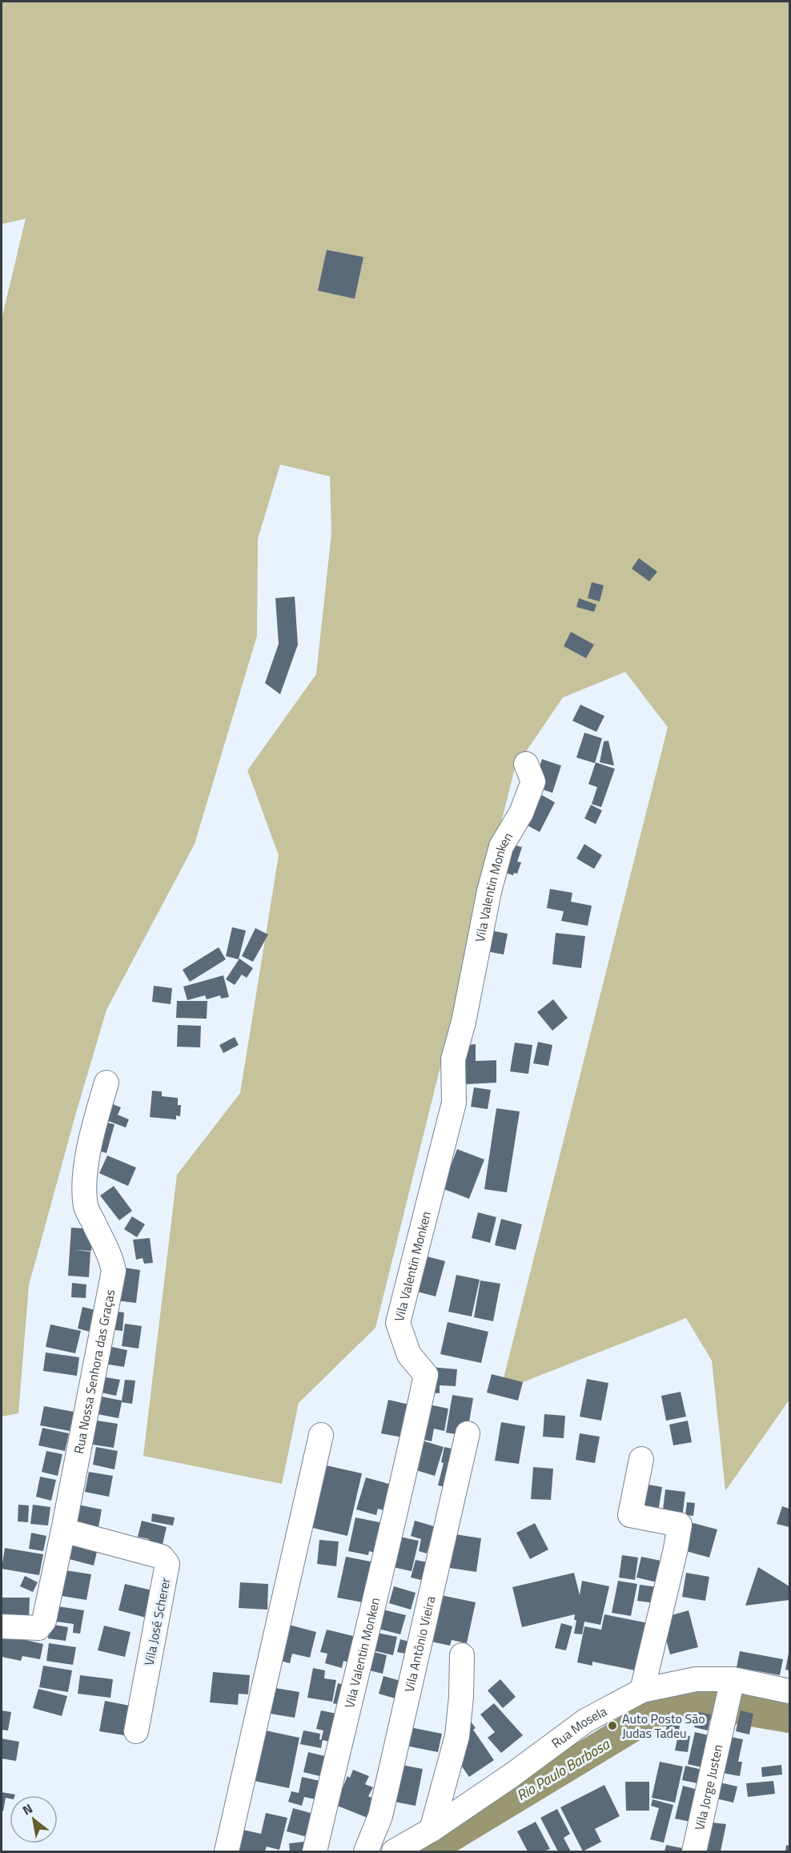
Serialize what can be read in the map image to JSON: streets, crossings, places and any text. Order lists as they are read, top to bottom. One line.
{"streets":{"street":["Vila Valentin Monken","Rua Nossa Senhora das Graças","Vila José Scherer","Vila Antônio Vieira","Rua Mosela","Vila Jorge Justen"]},"crossings":[["Rua Nossa Senhora das Graças","Vila José Scherer"],["Rua Mosela","Vila Jorge Justen"]],"water":["Rio Paulo Barbosa"],"places":["Auto Posto São Judas Tadeu"],"north":"top left"}
